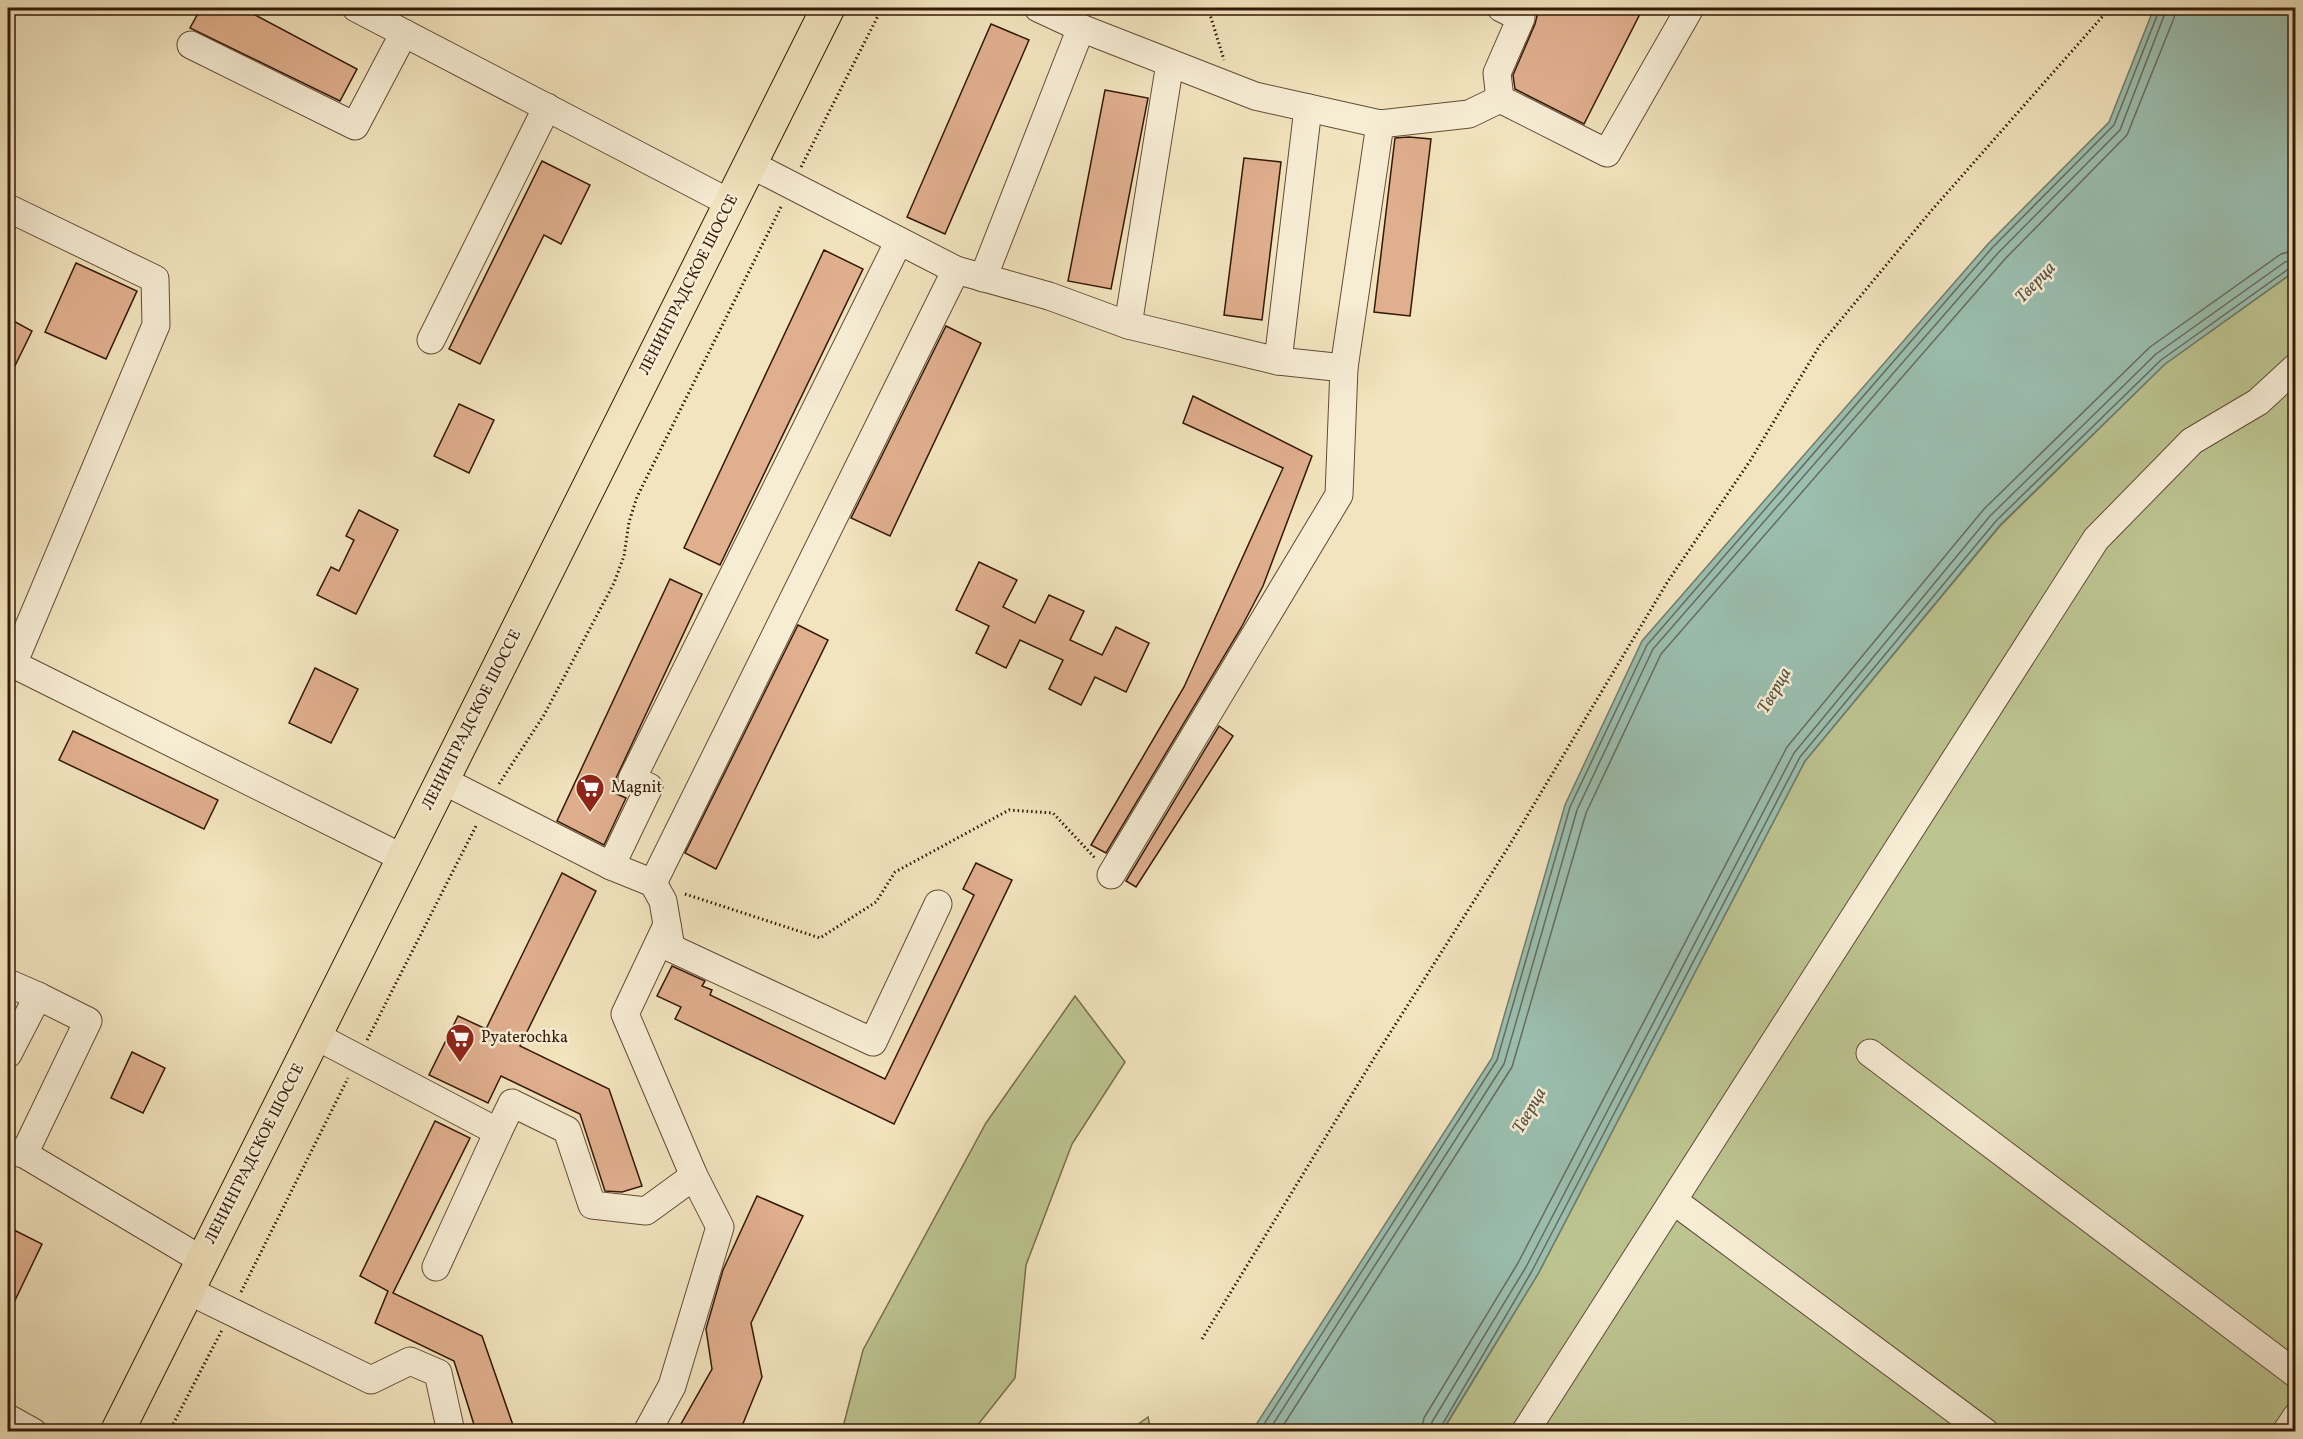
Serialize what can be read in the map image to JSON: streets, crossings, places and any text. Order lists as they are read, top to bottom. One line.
{"streets":{"main road":["ЛЕНИНГРАДСКОЕ ШОССЕ"]},"water":["Тверца"],"places":{"supermarket":["Magnit","Pyaterochka"]}}
